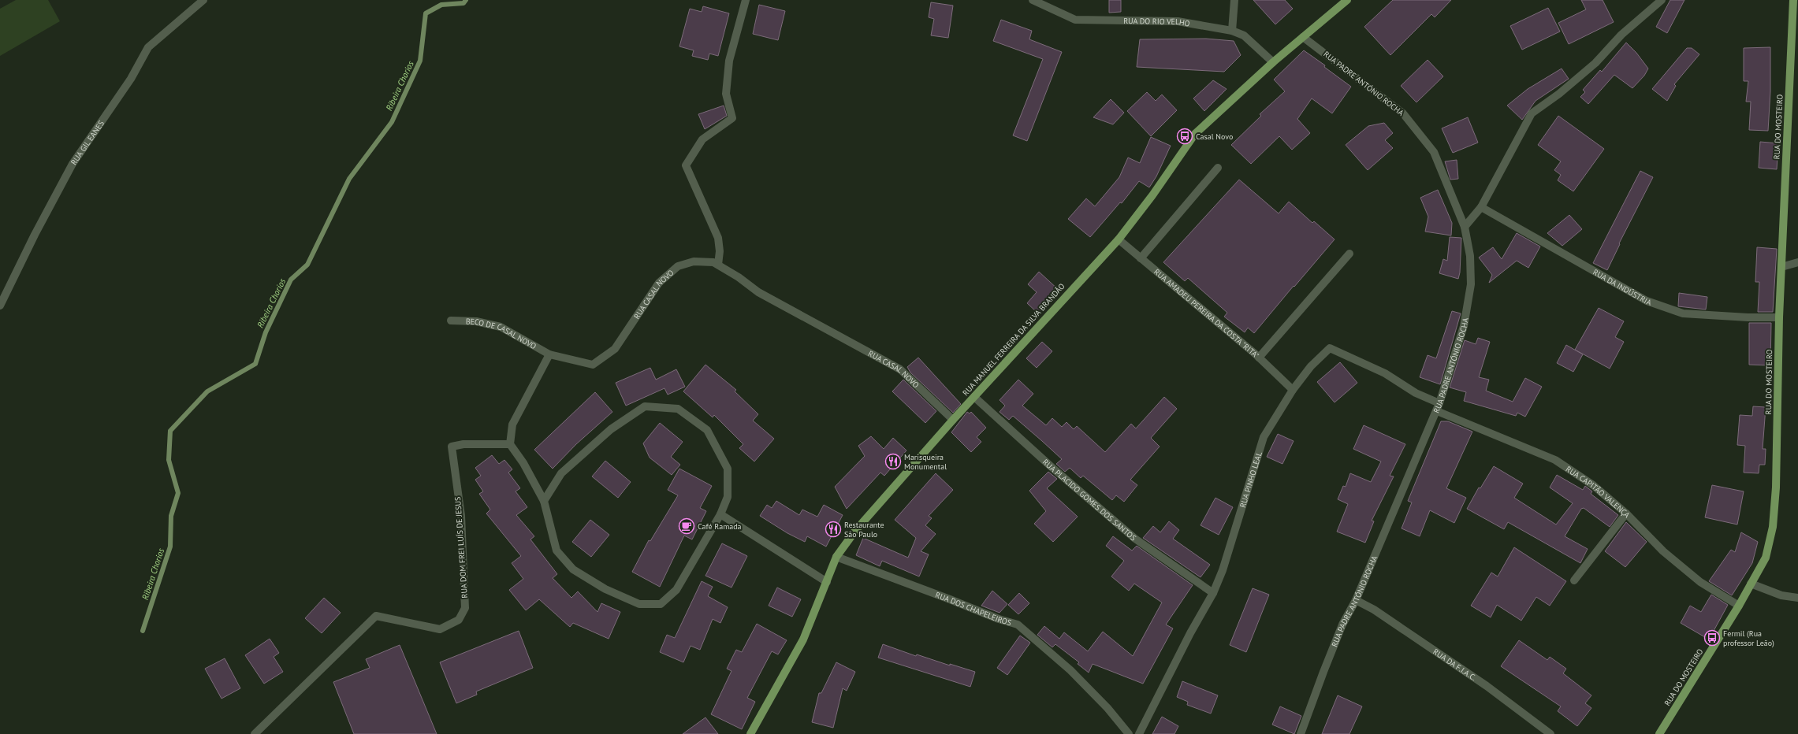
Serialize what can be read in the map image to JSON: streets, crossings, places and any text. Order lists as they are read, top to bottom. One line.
{"streets":{"main road":["RUA DO MOSTEIRO","RUA MANUEL FERREIRA DA SILVA BRANDÃO"],"street":["RUA DO RIO VELHO","RUA PADRE ANTÓNIO ROCHA","RUA GIL EANES","RUA DA INDÚSTRIA","RUA CASAL NOVO","RUA AMADEU PEREIRA DA COSTA \"RITA\"","BECO DE CASAL NOVO","RUA PINHO LEAL","RUA CAPITÃO VALENÇA","RUA PLACIDO GOMES DOS SANTOS","RUA DOM FREI LUÍS DE JESUS","RUA DOS CHAPELEIROS","RUA DA F.I.A.C."]},"crossings":[["RUA DO RIO VELHO","RUA MANUEL FERREIRA DA SILVA BRANDÃO"],["RUA PADRE ANTÓNIO ROCHA","RUA MANUEL FERREIRA DA SILVA BRANDÃO"],["RUA PADRE ANTÓNIO ROCHA","RUA PINHO LEAL"],["RUA PADRE ANTÓNIO ROCHA","RUA CAPITÃO VALENÇA"],["RUA PADRE ANTÓNIO ROCHA","RUA DA F.I.A.C."],["RUA DO MOSTEIRO","RUA DA INDÚSTRIA"],["RUA DO MOSTEIRO","RUA CAPITÃO VALENÇA"],["RUA CASAL NOVO","BECO DE CASAL NOVO"],["RUA CASAL NOVO","RUA MANUEL FERREIRA DA SILVA BRANDÃO"],["RUA AMADEU PEREIRA DA COSTA \"RITA\"","RUA MANUEL FERREIRA DA SILVA BRANDÃO"],["RUA AMADEU PEREIRA DA COSTA \"RITA\"","RUA PINHO LEAL"],["RUA MANUEL FERREIRA DA SILVA BRANDÃO","RUA PLACIDO GOMES DOS SANTOS"],["RUA MANUEL FERREIRA DA SILVA BRANDÃO","RUA DOS CHAPELEIROS"],["RUA PINHO LEAL","RUA PLACIDO GOMES DOS SANTOS"]],"water":["Ribeira Chorios"],"places":{"bus stop":["Casal Novo","Fermil (Rua professor Leão)"],"restaurant":["Marisqueira Monumental","Restaurante São Paulo"],"cafe":["Café Ramada"]}}
